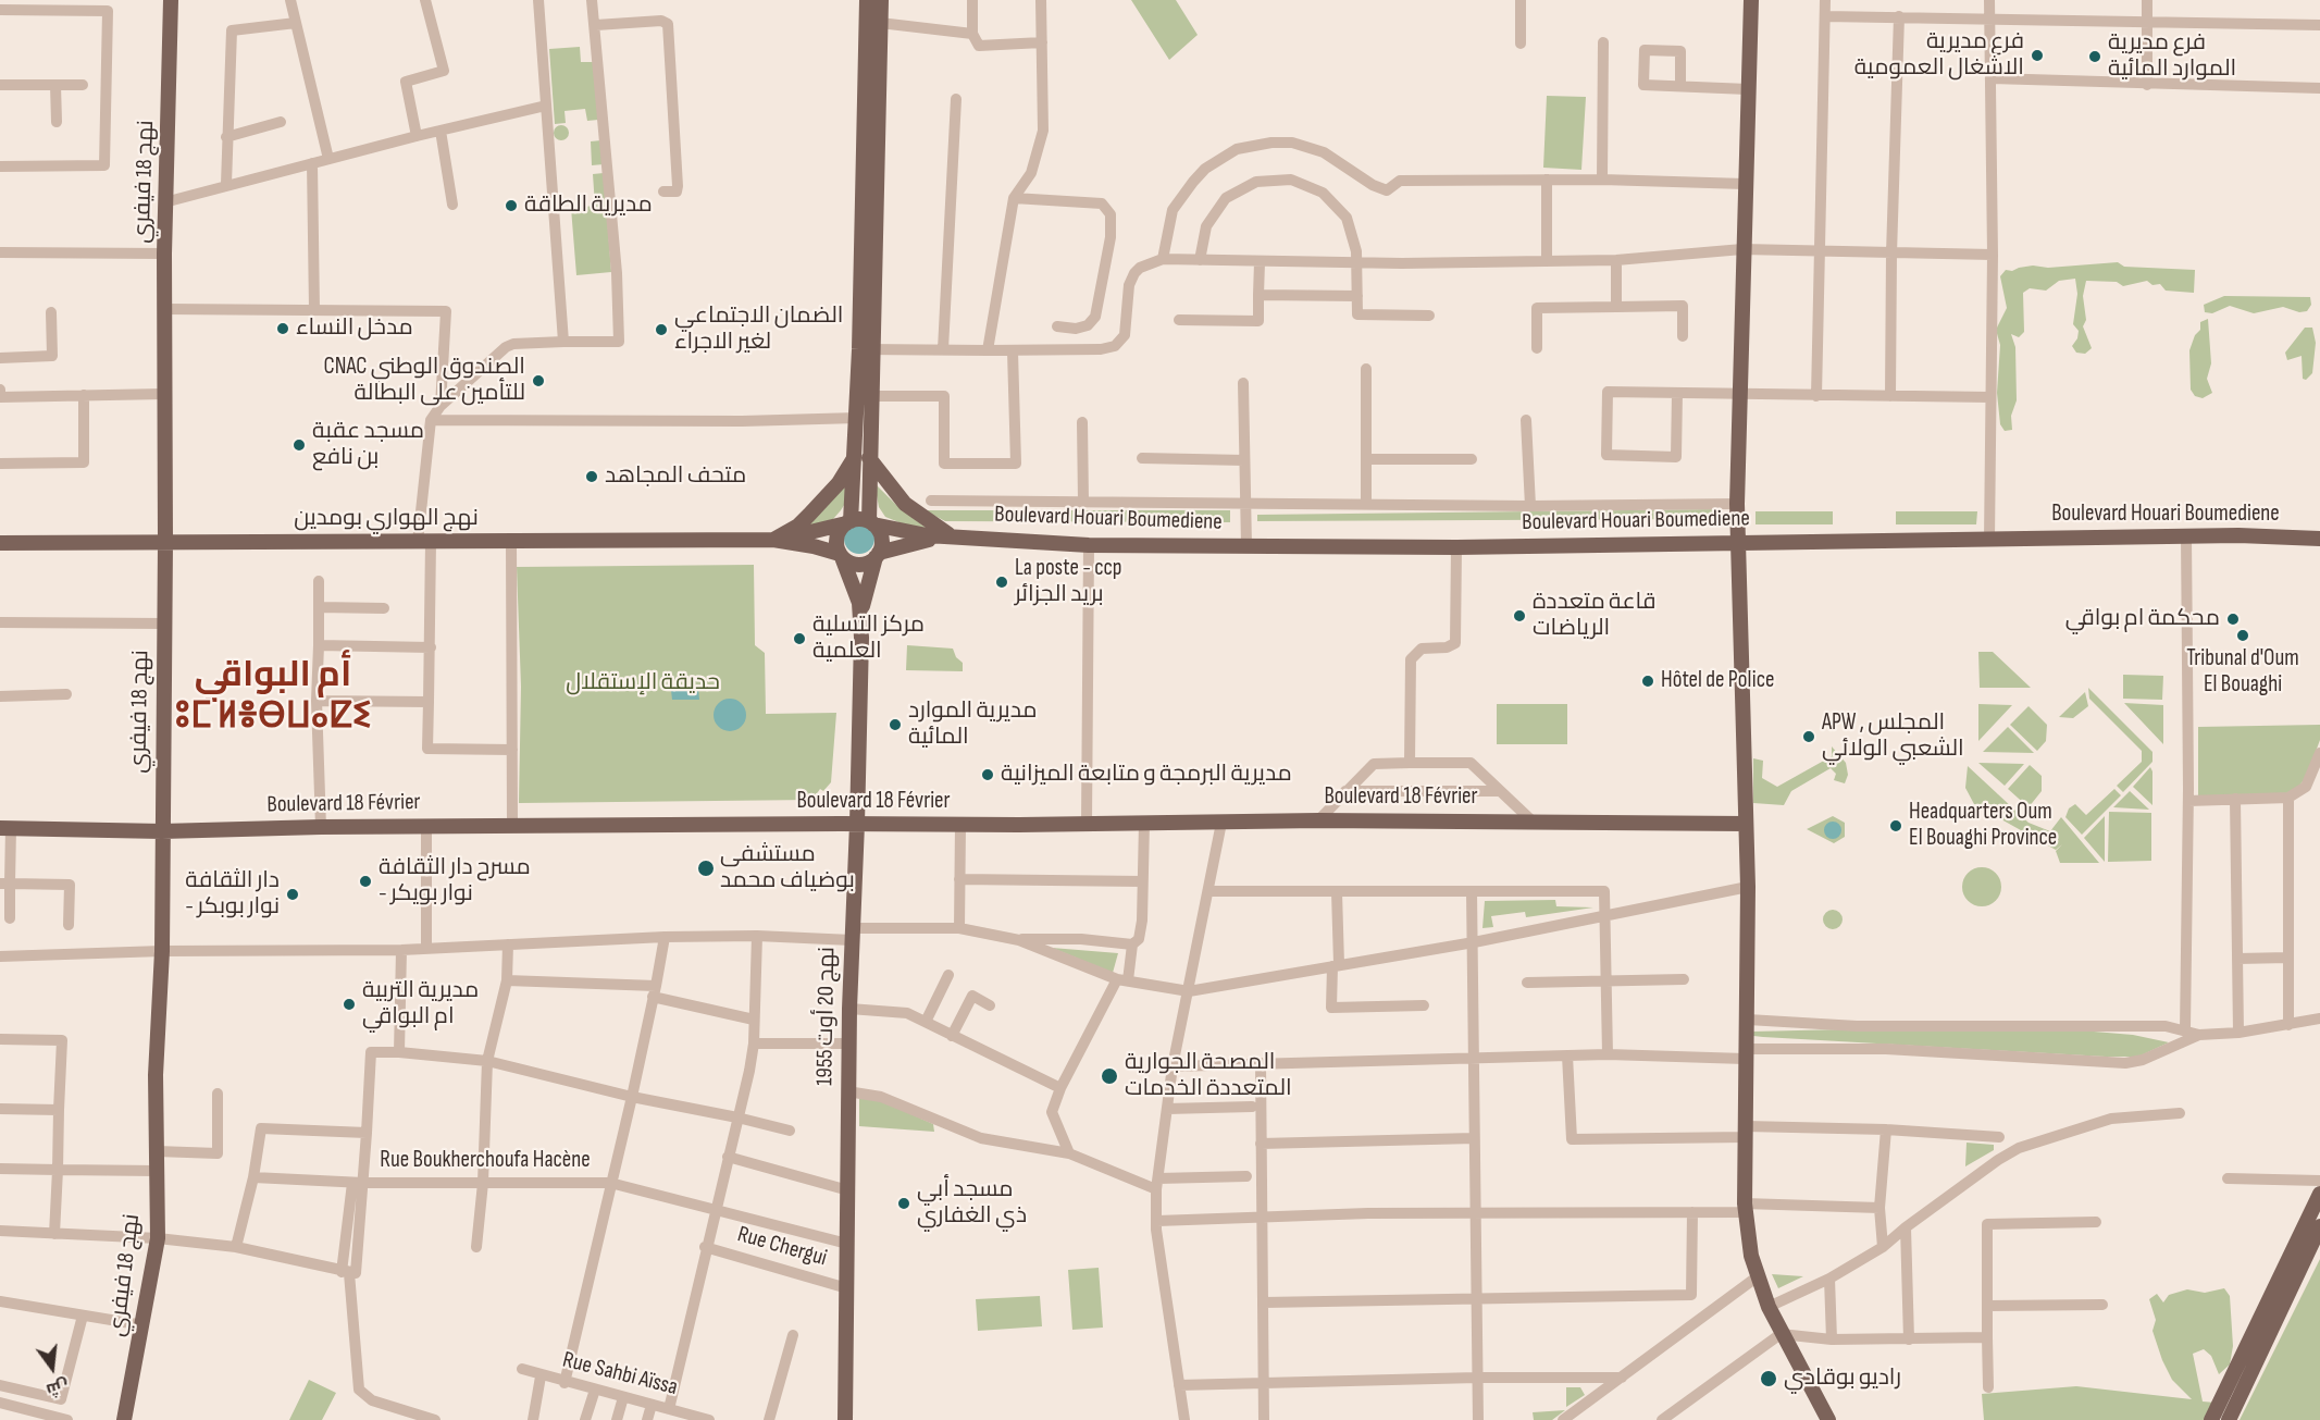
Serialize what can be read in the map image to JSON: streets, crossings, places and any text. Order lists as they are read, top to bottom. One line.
{"streets":{"main road":["نهج 18 فيفري","Boulevard Houari Boumediene","نهج الهواري بومدين","Boulevard 18 Février","نهج 20 أوت 1955"],"street":["Rue Boukherchoufa Hacène","Rue Chergui","Rue Sahbi Aïssa"]},"crossings":[["نهج 18 فيفري","نهج الهواري بومدين"],["نهج 18 فيفري","Boulevard 18 Février"],["Boulevard Houari Boumediene","نهج الهواري بومدين"],["Boulevard Houari Boumediene","نهج 20 أوت 1955"],["نهج الهواري بومدين","نهج 20 أوت 1955"],["Boulevard 18 Février","نهج 20 أوت 1955"],["نهج 20 أوت 1955","Rue Boukherchoufa Hacène"],["نهج 20 أوت 1955","Rue Chergui"]],"districts":["أم البواقي ⵓⵎ ⵍⴻⴱⵡⴰⵇⵉ"],"parks":["حديقة الإستقلال"],"places":["فرع مديرية الاشغال العمومية","فرع مديرية الموارد المائية","مديرية الطاقة","مدخل النساء","الضمان الاجتماعي لغير الاجراء","CNAC الصندوق الوطني للتأمين على البطالة","مسجد عقبة بن نافع","متحف المجاهد","La poste - ccp بريد الجزائر","قاعة متعددة الرياضات","محكمة ام بواقي","Tribunal d'Oum El Bouaghi","مركز التسلية العلمية","Hôtel de Police","مديرية الموارد المائية","APW , المجلس الشعبي الولائي","مديرية البرمجة و متابعة الميزانية","Headquarters Oum El Bouaghi Province","مستشفى بوضياف محمد","مسرح دار الثقافة - نوار بويكر","دار الثقافة - نوار بوبكر","مديرية التربية ام البواقي","المصحة الجوارية المتعددة الخدمات","مسجد أبي ذي الغفاري","راديو بوقادي"],"north":"bottom"}
